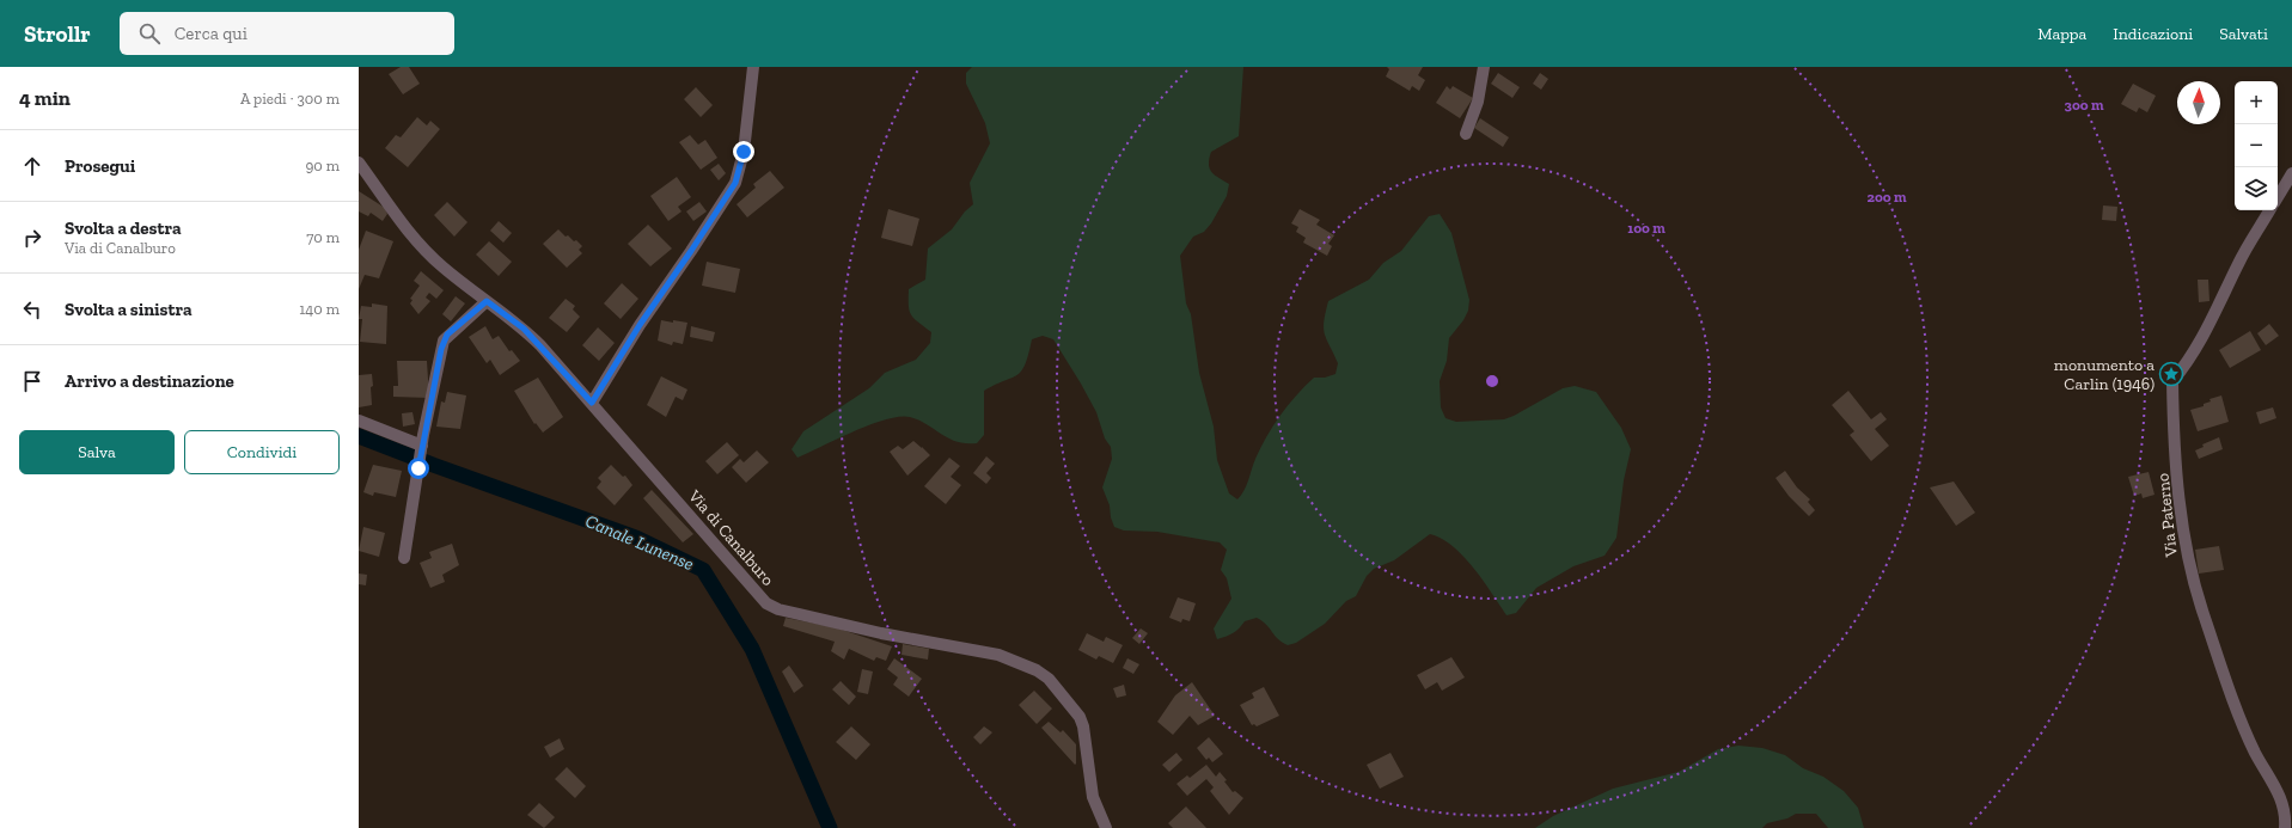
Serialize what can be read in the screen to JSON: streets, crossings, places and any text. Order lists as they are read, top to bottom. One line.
{"streets":{"street":["Via Paterno","Via di Canalburo"]},"water":["Canale Lunense"],"places":{"place":["monumento a Carlin (1946)"]},"north":"top","page":{"header":"Strollr","search":"Cerca qui","nav":["Mappa","Indicazioni","Salvati"],"heading":["4 min","A piedi · 300 m"],"map_buttons":["+","−"],"list":[["Prosegui","90 m"],["Svolta a destra","Via di Canalburo","70 m"],["Svolta a sinistra","140 m"],"Arrivo a destinazione"],"buttons":["Salva","Condividi"]},"rings":["300 m","200 m","100 m"]}
